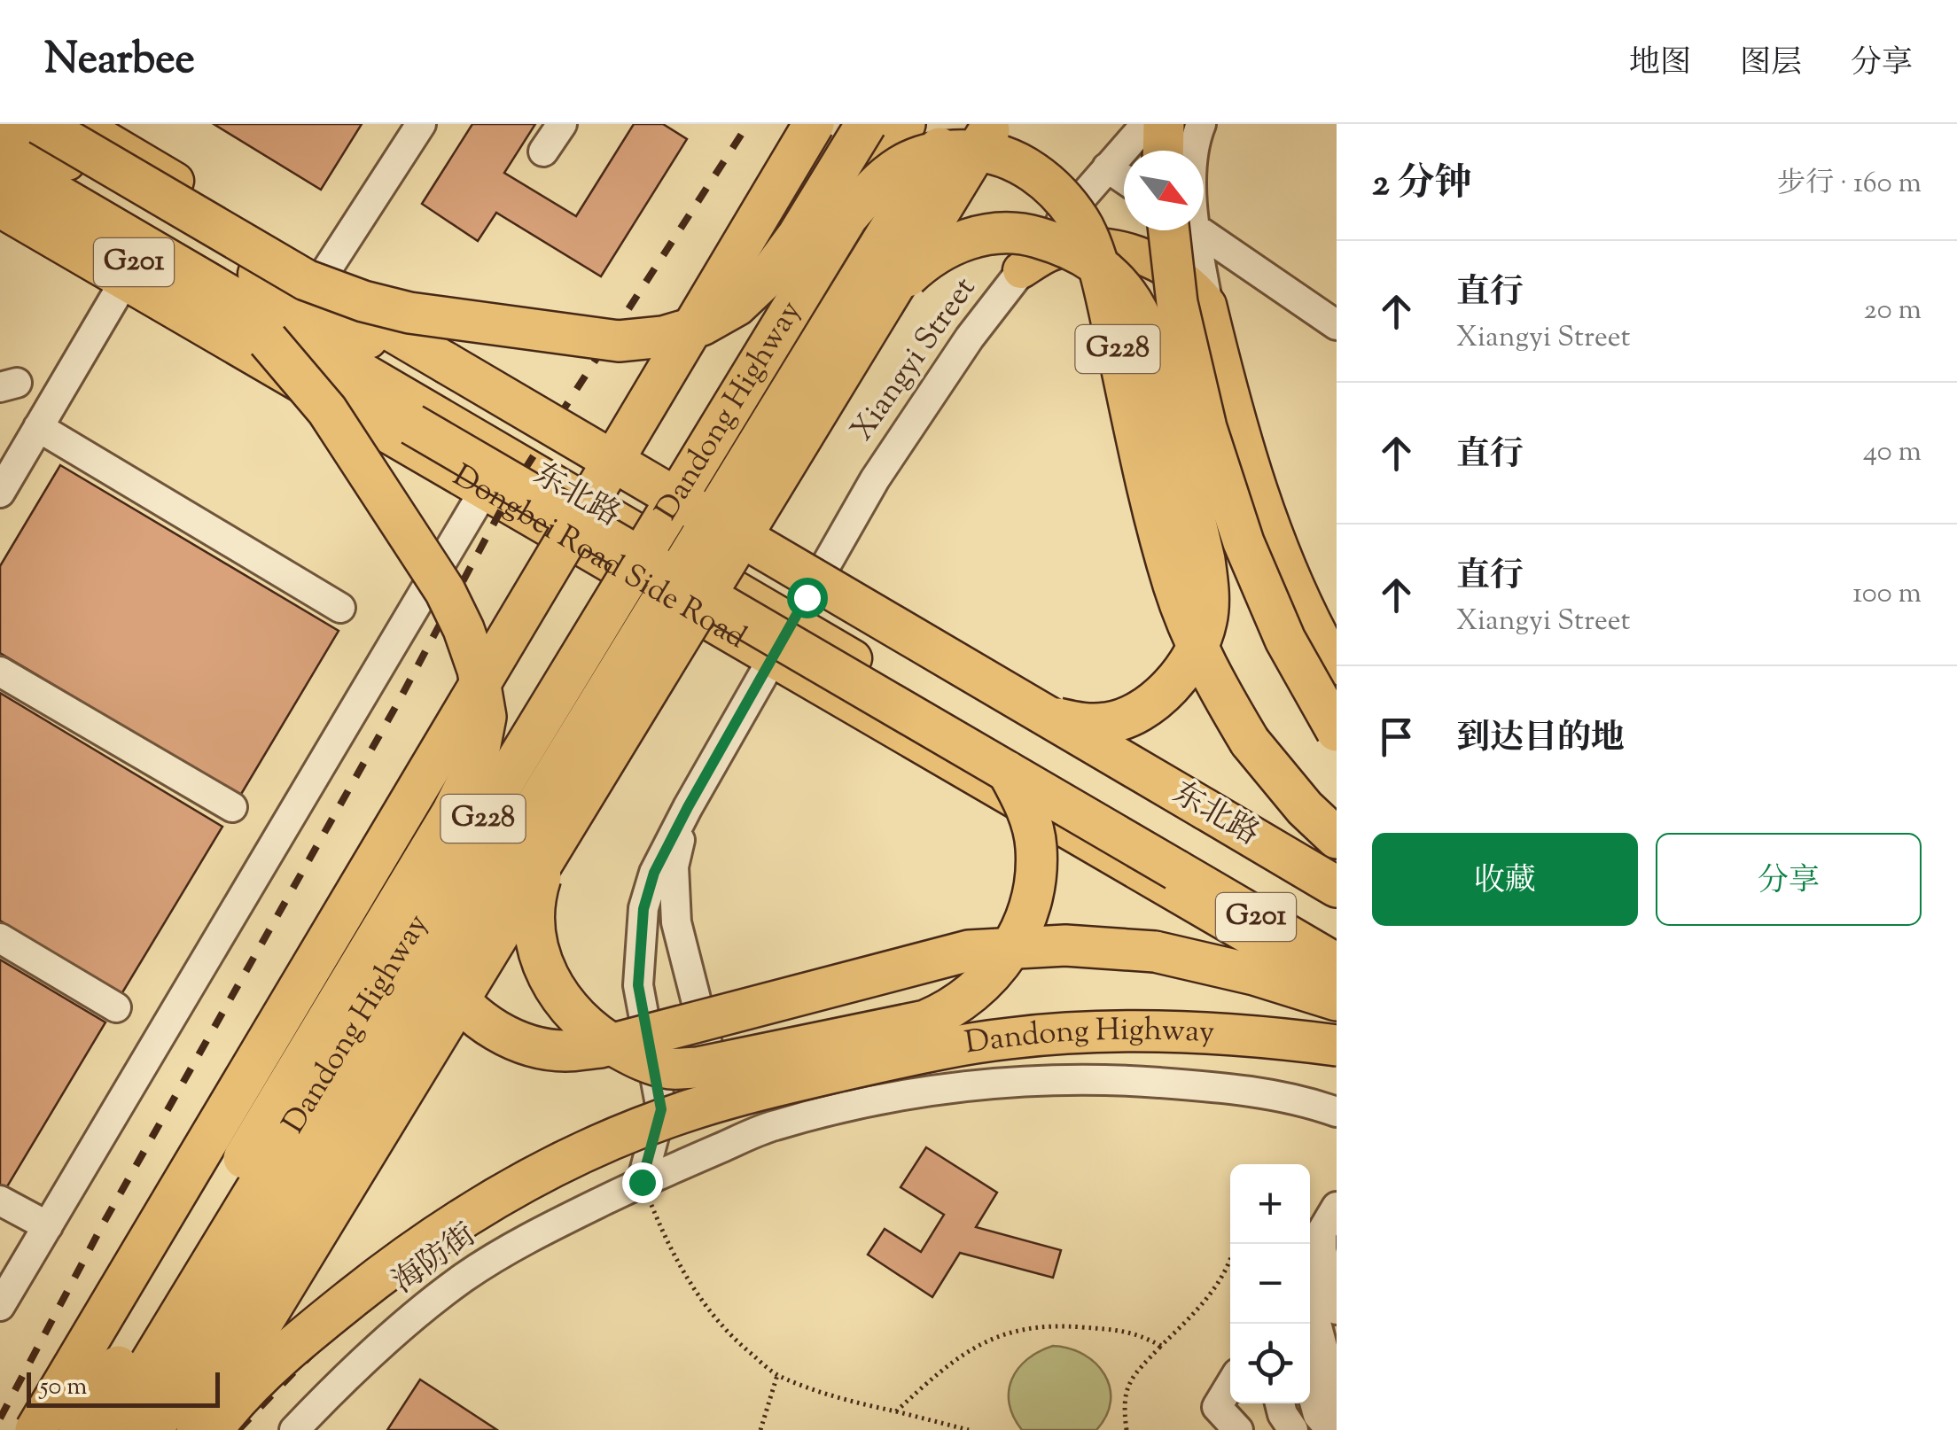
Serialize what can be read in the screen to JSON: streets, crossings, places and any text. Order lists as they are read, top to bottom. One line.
{"streets":{"highway":["G201","G228","Dandong Highway","东北路"],"main road":["Dongbei Road Side Road"],"street":["Xiangyi Street","海防街"]},"crossings":[["Xiangyi Street","东北路"],["Xiangyi Street","Dongbei Road Side Road"]],"scale_bar":"50 m","north":"bottom right","page":{"header":"Nearbee","nav":["地图","图层","分享"],"heading":["2 分钟","步行 · 160 m"],"list":[["直行","Xiangyi Street","20 m"],["直行","40 m"],["直行","Xiangyi Street","100 m"],"到达目的地"],"buttons":["收藏","分享"],"map_buttons":["+","−"],"scale":"50 m"}}
